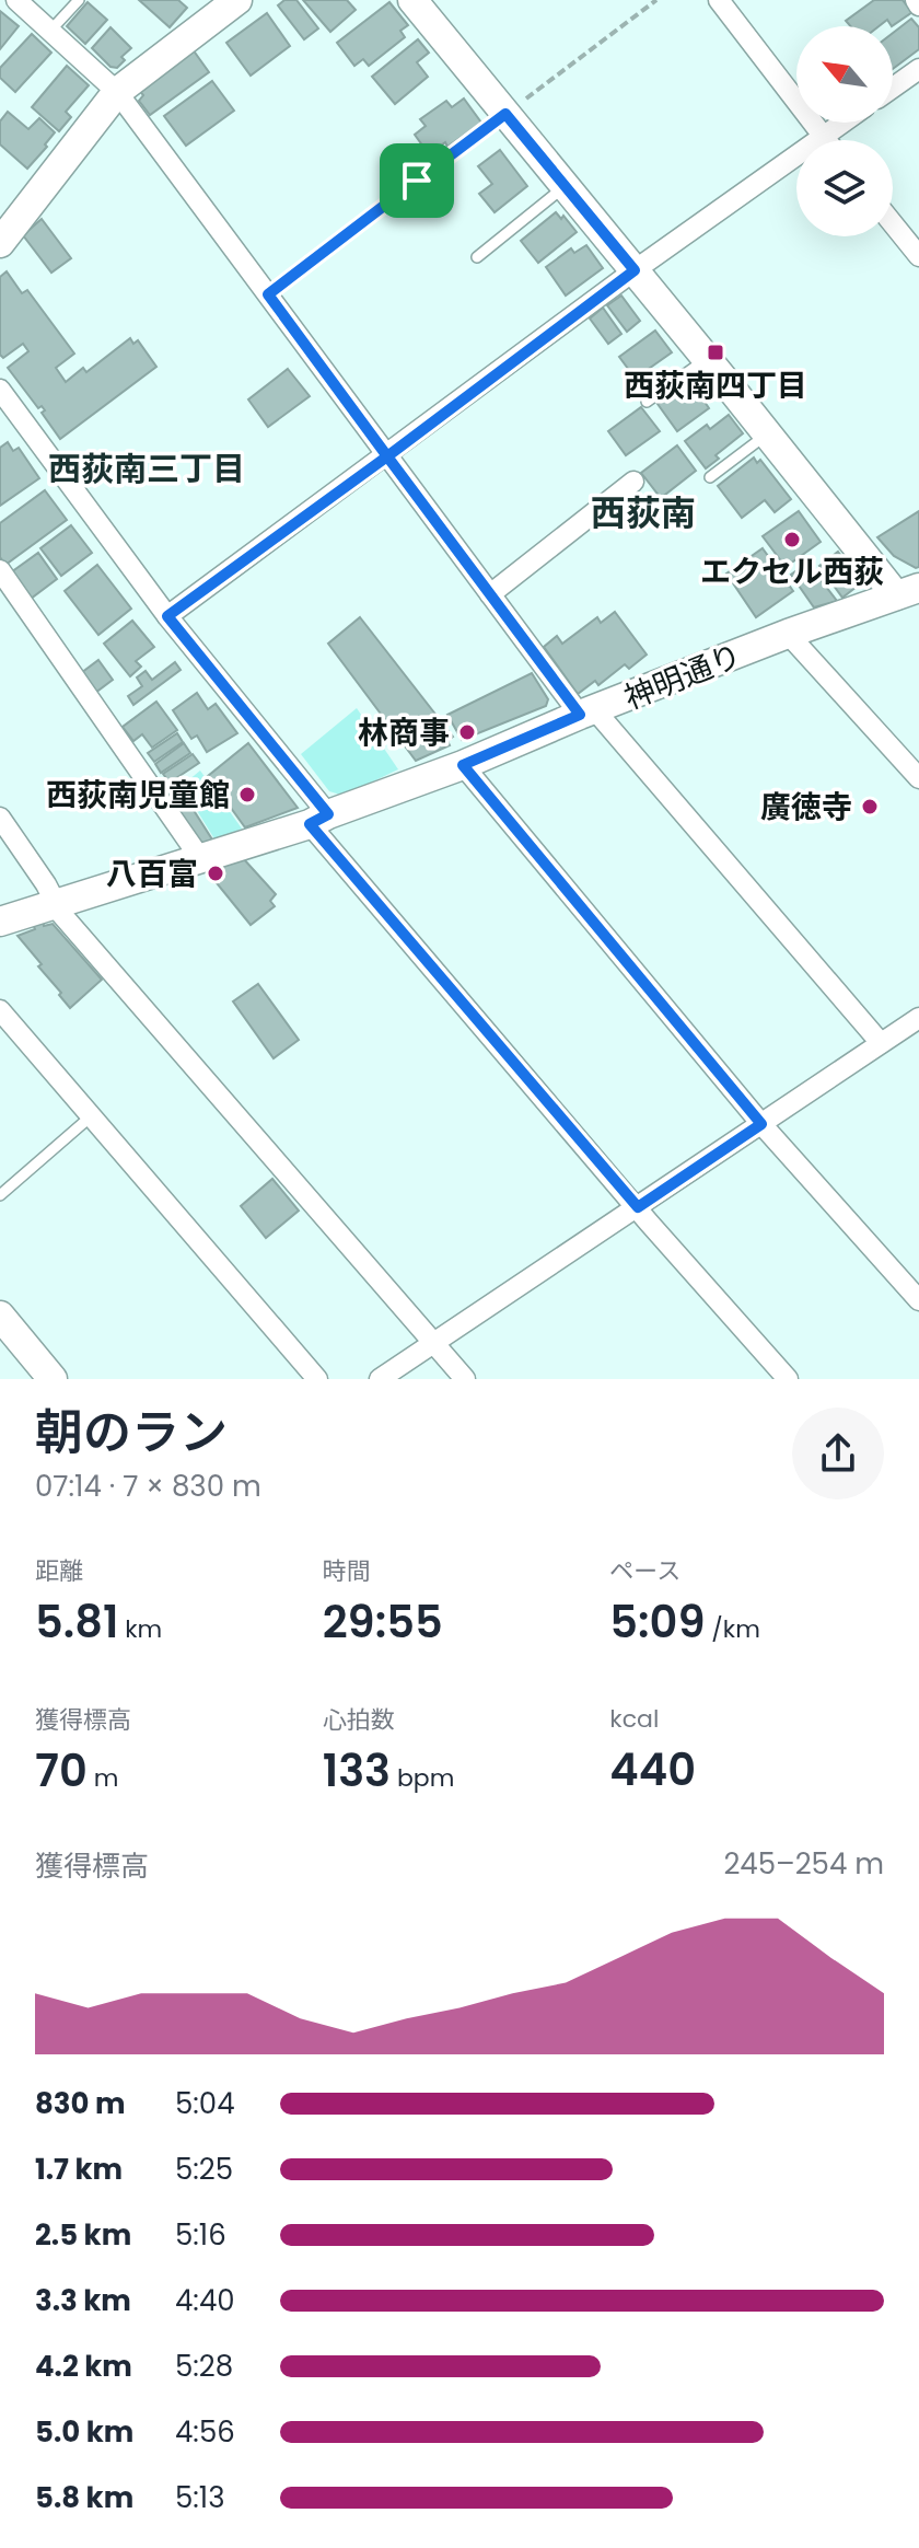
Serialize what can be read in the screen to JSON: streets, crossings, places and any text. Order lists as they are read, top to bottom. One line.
{"streets":{"street":["神明通り"]},"districts":["西荻南三丁目","西荻南"],"places":{"transit":["西荻南四丁目"],"other":["エクセル西荻","林商事","西荻南児童館","廣徳寺","八百富"]},"north":"top left","page":{"heading":["朝のラン","07:14 · 7 × 830 m"],"stats":[["距離","5.81 km"],["時間","29:55"],["ペース","5:09 /km"],["獲得標高","70 m"],["心拍数","133 bpm"],["kcal","440"]],"chart":["獲得標高","245–254 m"],"list":[{"name":"830 m","note":"5:04"},{"name":"1.7 km","note":"5:25"},{"name":"2.5 km","note":"5:16"},{"name":"3.3 km","note":"4:40"},{"name":"4.2 km","note":"5:28"},{"name":"5.0 km","note":"4:56"},{"name":"5.8 km","note":"5:13"}]}}
